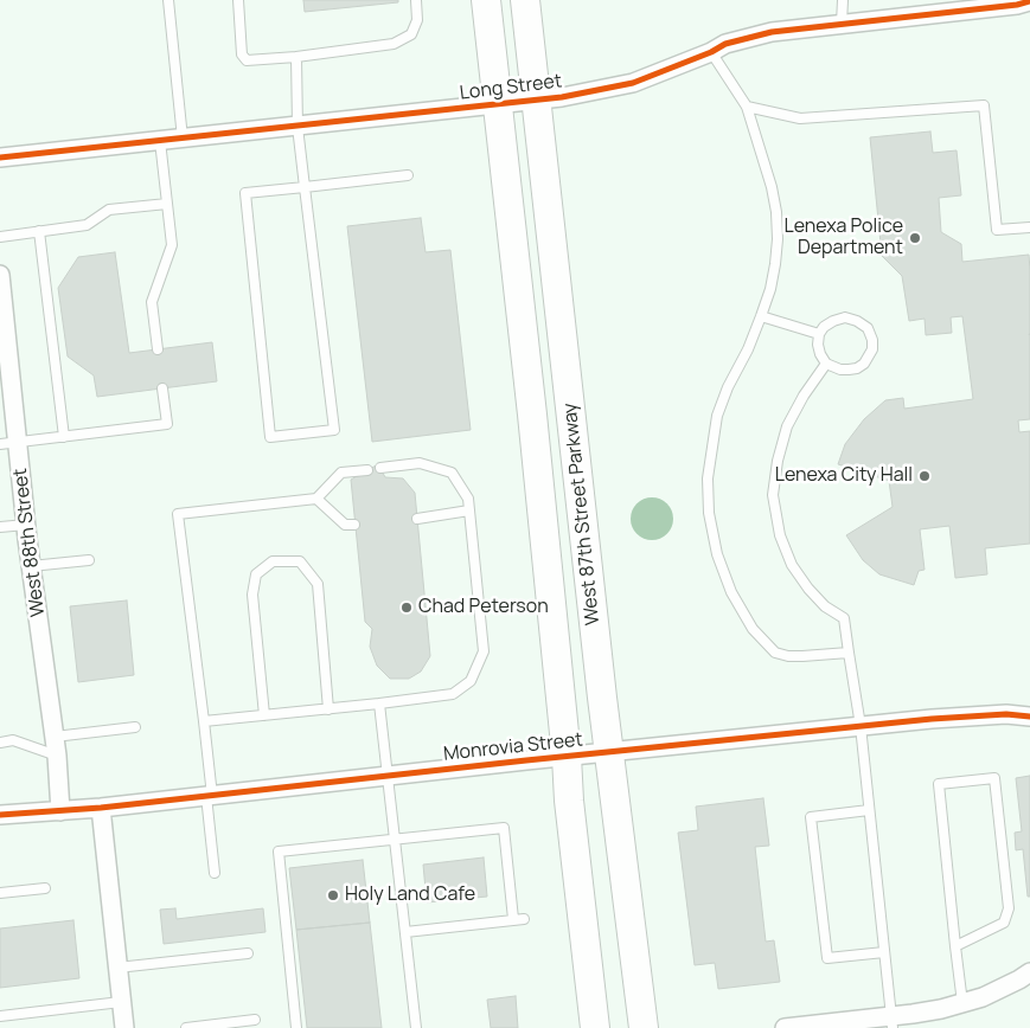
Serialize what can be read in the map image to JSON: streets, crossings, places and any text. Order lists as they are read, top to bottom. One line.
{"streets":{"main road":["West 87th Street Parkway"],"street":["Long Street","West 88th Street","Monrovia Street"]},"crossings":[["Long Street","West 87th Street Parkway"],["West 87th Street Parkway","Monrovia Street"],["West 88th Street","Monrovia Street"]],"places":["Lenexa Police Department","Lenexa City Hall","Chad Peterson","Holy Land Cafe"]}
